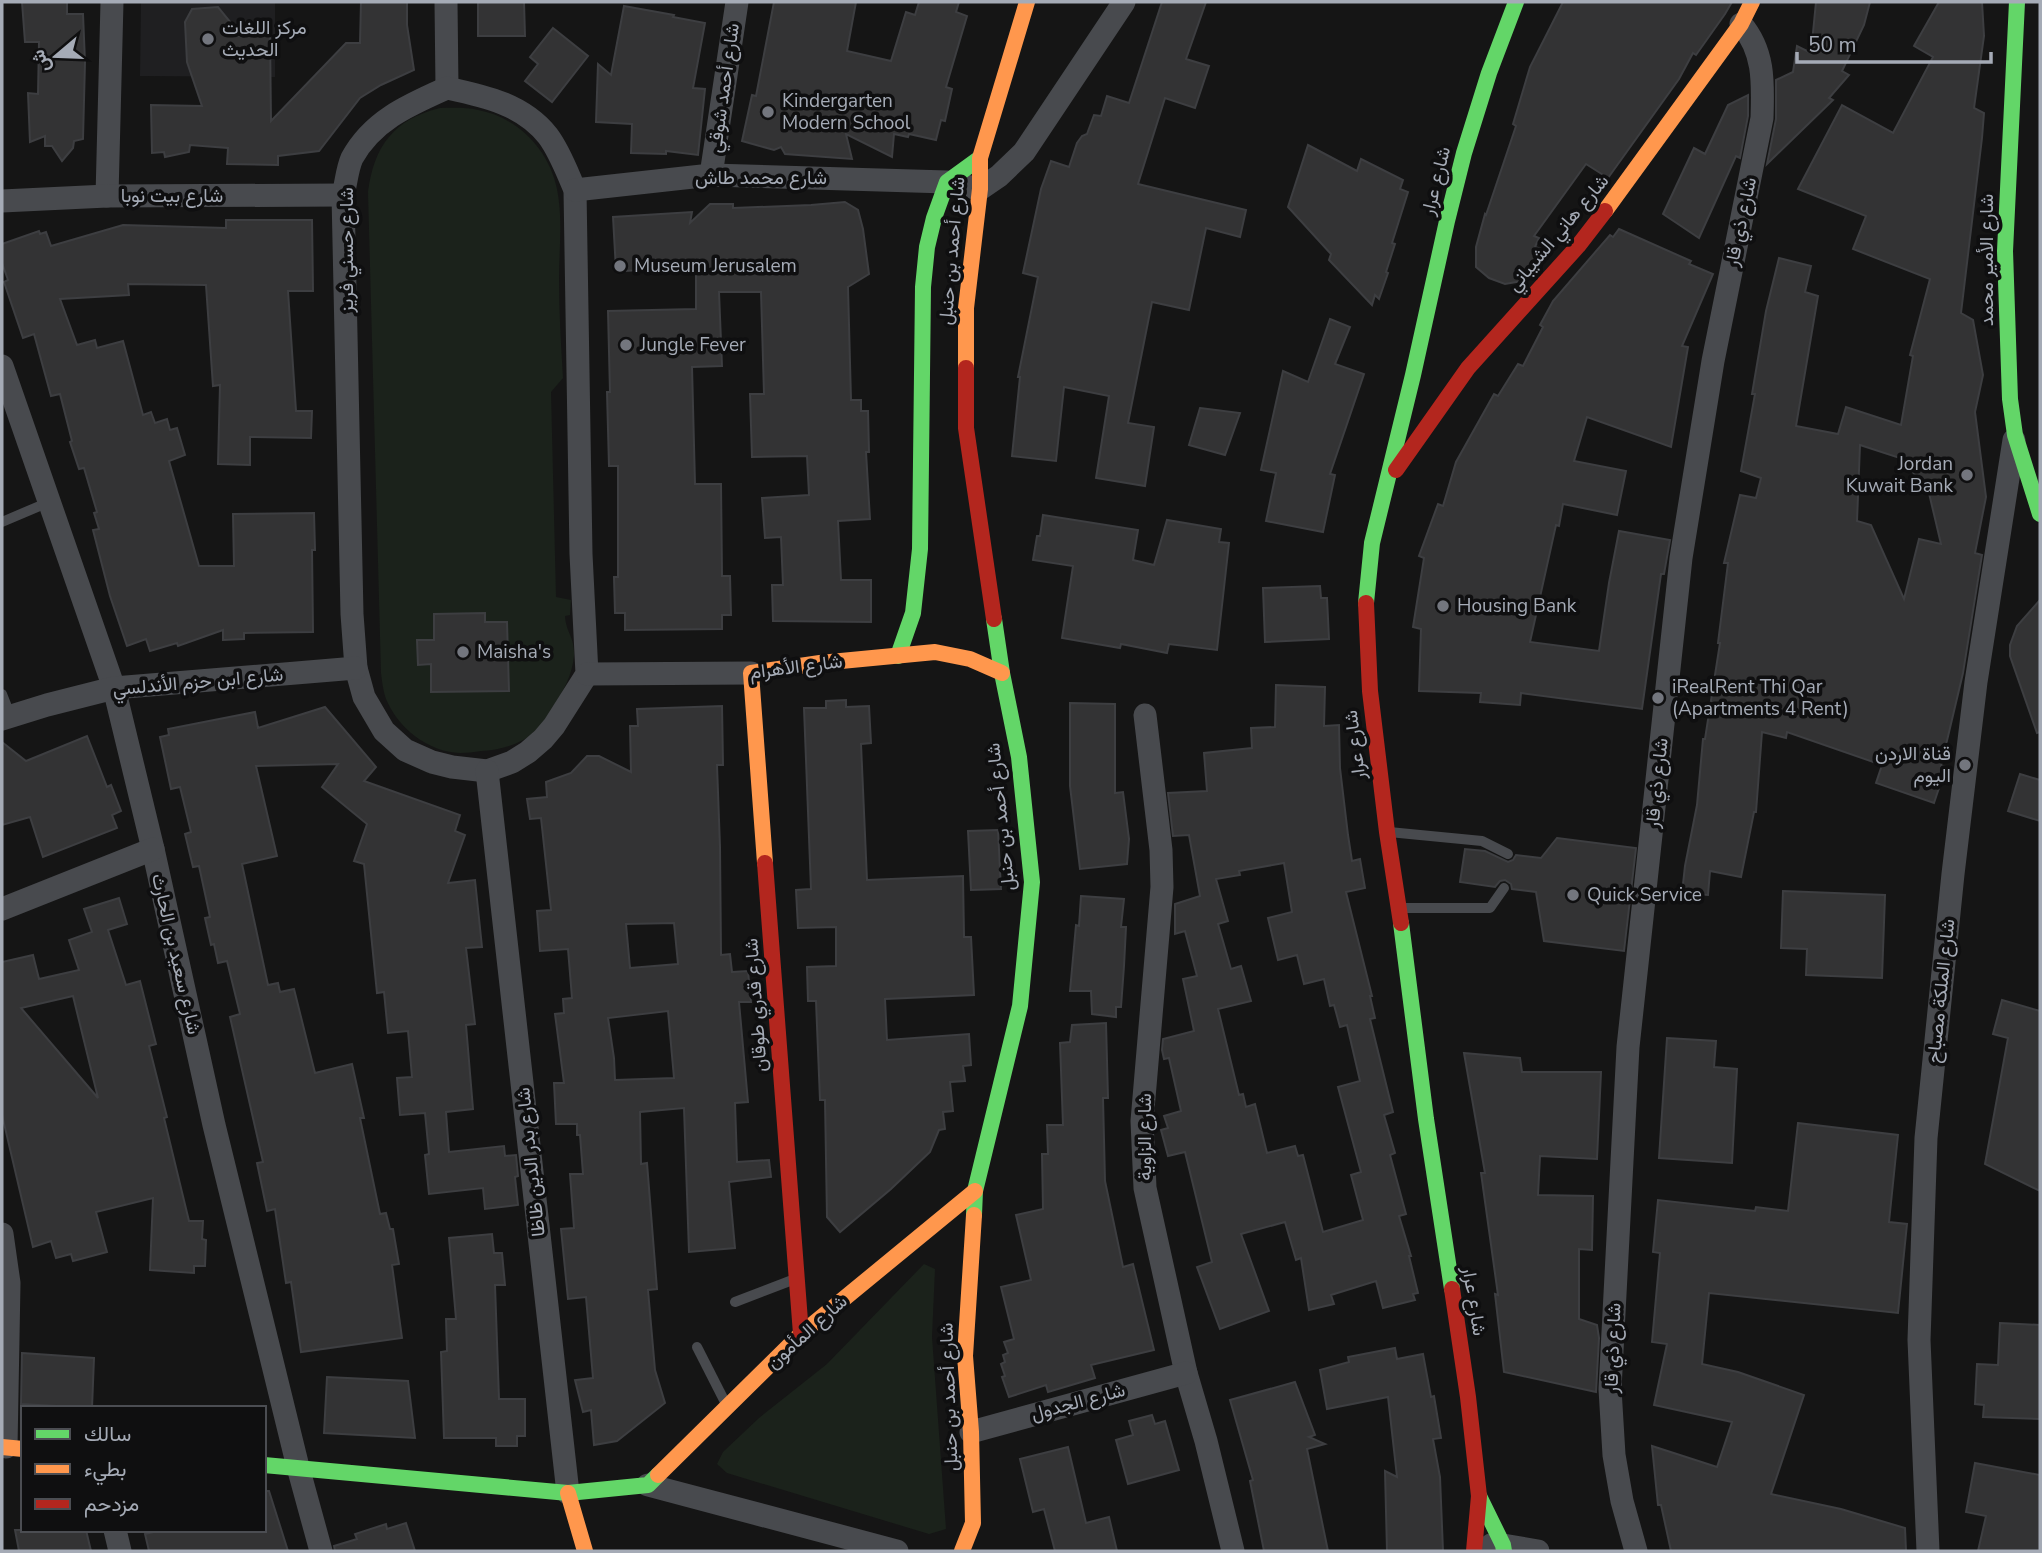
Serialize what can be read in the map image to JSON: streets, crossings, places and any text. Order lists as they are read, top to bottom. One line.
{"streets":{"street":["شارع أحمد شوقي","شارع محمد طاش","شارع عرار","شارع بيت نوبا","شارع ذي قار","شارع هاني الشيباني","شارع حسني فريز","شارع أحمد بن حنبل","شارع الأمير محمد","شارع الأهرام","شارع ابن حزم الأندلسي","شارع سعيد بن الحارث","شارع الملكة مصباح","شارع قدري طوقان","شارع الزاوية","شارع بدر الدين ظاظا","شارع المأمون","شارع الجدول"]},"crossings":[["شارع أحمد شوقي","شارع محمد طاش"],["شارع محمد طاش","شارع أحمد بن حنبل"],["شارع عرار","شارع هاني الشيباني"],["شارع بيت نوبا","شارع حسني فريز"],["شارع ذي قار","شارع هاني الشيباني"],["شارع حسني فريز","شارع ابن حزم الأندلسي"],["شارع حسني فريز","شارع بدر الدين ظاظا"],["شارع أحمد بن حنبل","شارع الأهرام"],["شارع أحمد بن حنبل","شارع المأمون"],["شارع أحمد بن حنبل","شارع الجدول"],["شارع الأمير محمد","شارع الملكة مصباح"],["شارع الأهرام","شارع قدري طوقان"],["شارع ابن حزم الأندلسي","شارع سعيد بن الحارث"],["شارع قدري طوقان","شارع المأمون"],["شارع الزاوية","شارع الجدول"]],"places":["مركز اللغات الحديث","Kindergarten Modern School","Museum Jerusalem","Jungle Fever","Jordan Kuwait Bank","Housing Bank","Maisha's","iRealRent Thi Qar (Apartments 4 Rent)","قناة الاردن اليوم","Quick Service"],"legend":["سالك","بطيء","مزدحم"],"scale_bar":"50 m","north":"left"}
